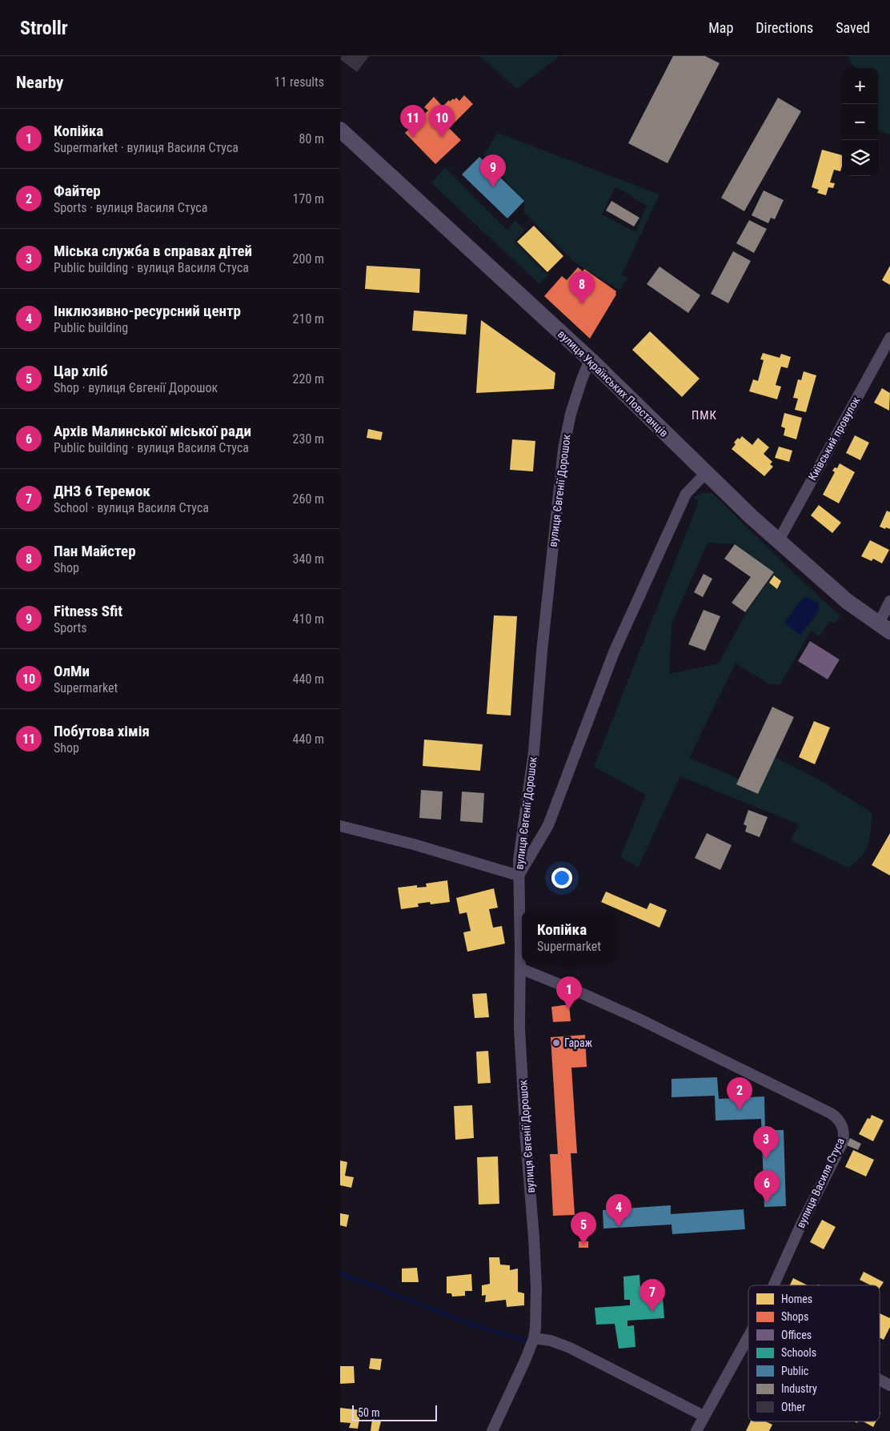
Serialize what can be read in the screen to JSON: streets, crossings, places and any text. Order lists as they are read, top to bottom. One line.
{"streets":{"street":["вулиця Українських Повстанців","Київський провулок","вулиця Євгенії Дорошок","вулиця Василя Стуса"]},"crossings":[["вулиця Українських Повстанців","Київський провулок"],["вулиця Українських Повстанців","вулиця Євгенії Дорошок"],["вулиця Євгенії Дорошок","вулиця Василя Стуса"]],"districts":["ПМК"],"places":["Гараж"],"legend":["Homes","Shops","Offices","Schools","Public","Industry","Other"],"scale_bar":"50 m","page":{"header":"Strollr","nav":["Map","Directions","Saved"],"heading":["Nearby","11 results"],"map_buttons":["+","−"],"pins":["10","11","9","8","1","2","3","6","4","5","7"],"list":[{"mark":"1","name":"Копійка","note":"Supermarket · вулиця Василя Стуса","value":"80 m"},{"mark":"2","name":"Файтер","note":"Sports · вулиця Василя Стуса","value":"170 m"},{"mark":"3","name":"Міська служба в справах дітей","note":"Public building · вулиця Василя Стуса","value":"200 m"},{"mark":"4","name":"Інклюзивно-ресурсний центр","note":"Public building","value":"210 m"},{"mark":"5","name":"Цар хліб","note":"Shop · вулиця Євгенії Дорошок","value":"220 m"},{"mark":"6","name":"Архів Малинської міської ради","note":"Public building · вулиця Василя Стуса","value":"230 m"},{"mark":"7","name":"ДНЗ 6 Теремок","note":"School · вулиця Василя Стуса","value":"260 m"},{"mark":"8","name":"Пан Майстер","note":"Shop","value":"340 m"},{"mark":"9","name":"Fitness Sfit","note":"Sports","value":"410 m"},{"mark":"10","name":"ОлМи","note":"Supermarket","value":"440 m"},{"mark":"11","name":"Побутова хімія","note":"Shop","value":"440 m"}],"popup":["Копійка","Supermarket"],"scale":"50 m"}}
